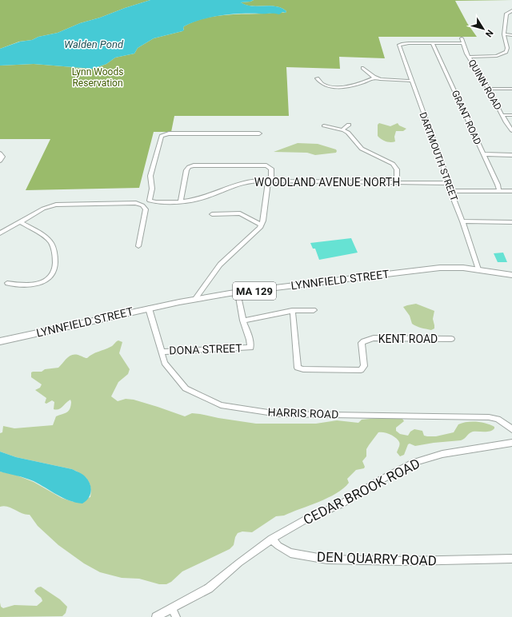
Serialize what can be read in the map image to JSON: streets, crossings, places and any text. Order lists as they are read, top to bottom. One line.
{"streets":{"main road":["LYNNFIELD STREET","MA 129"],"street":["QUINN ROAD","GRANT ROAD","DARTMOUTH STREET","WOODLAND AVENUE NORTH","KENT ROAD","DONA STREET","HARRIS ROAD","CEDAR BROOK ROAD","DEN QUARRY ROAD"]},"crossings":[["GRANT ROAD","DARTMOUTH STREET"],["DARTMOUTH STREET","WOODLAND AVENUE NORTH"],["DARTMOUTH STREET","LYNNFIELD STREET"],["LYNNFIELD STREET","DONA STREET"],["LYNNFIELD STREET","HARRIS ROAD"],["DONA STREET","HARRIS ROAD"],["CEDAR BROOK ROAD","DEN QUARRY ROAD"]],"water":["Walden Pond"],"parks":["Lynn Woods Reservation"],"north":"bottom right"}
